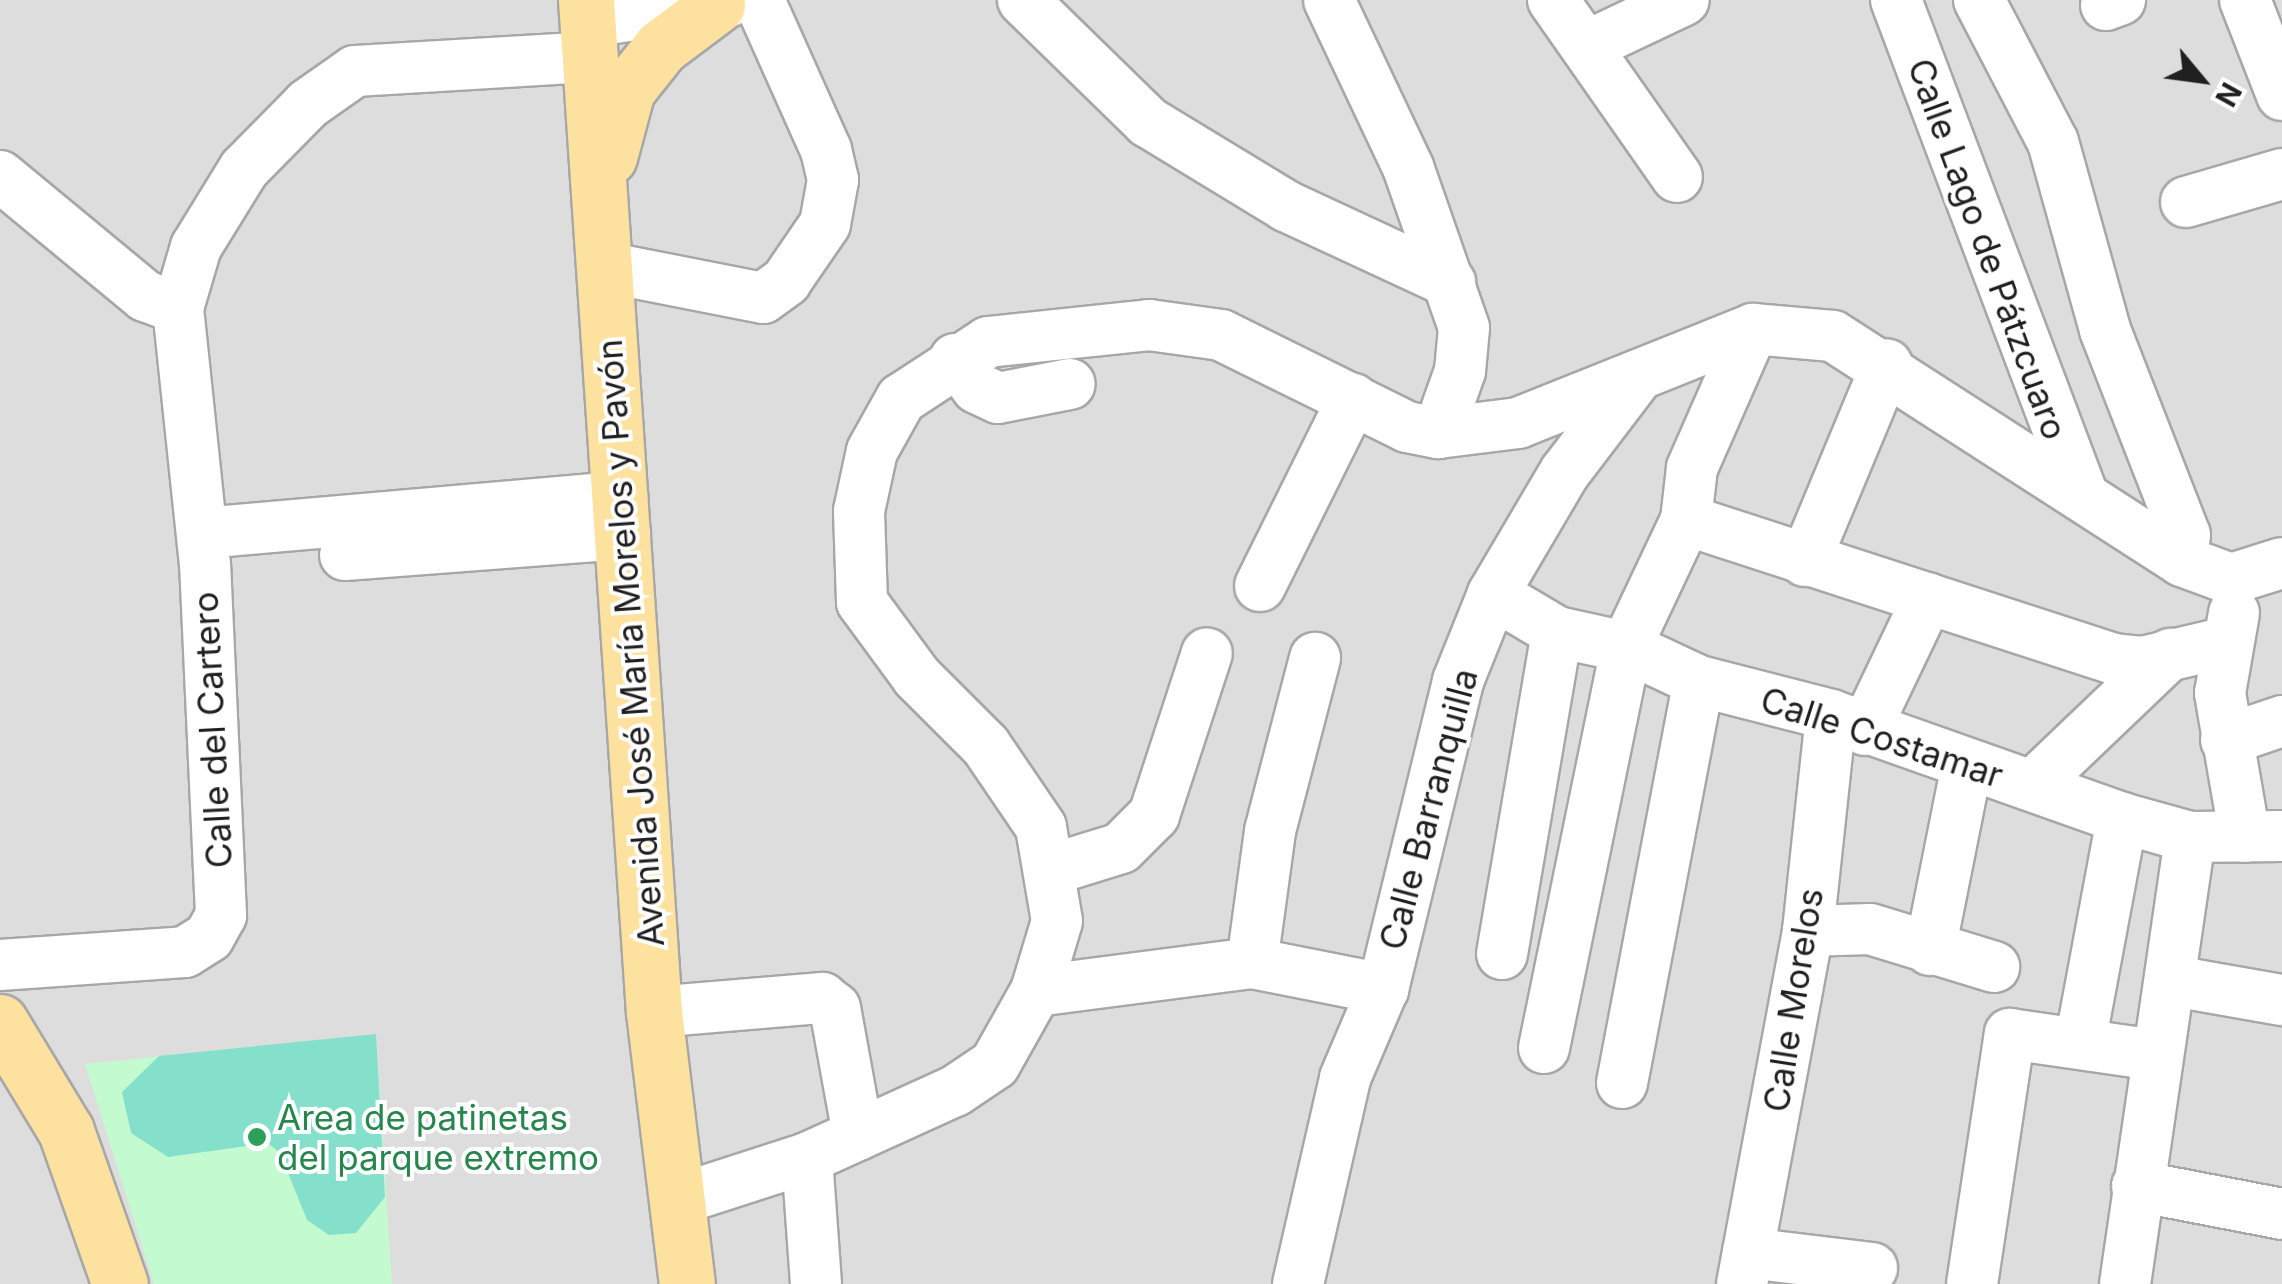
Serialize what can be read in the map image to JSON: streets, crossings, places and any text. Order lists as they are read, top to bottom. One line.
{"streets":{"main road":["Avenida José María Morelos y Pavón"],"street":["Calle Lago de Pátzcuaro","Calle del Cartero","Calle Costamar","Calle Barranquilla","Calle Morelos"]},"crossings":[["Calle Costamar","Calle Barranquilla"],["Calle Costamar","Calle Morelos"]],"places":["Area de patinetas del parque extremo"],"north":"bottom right"}
